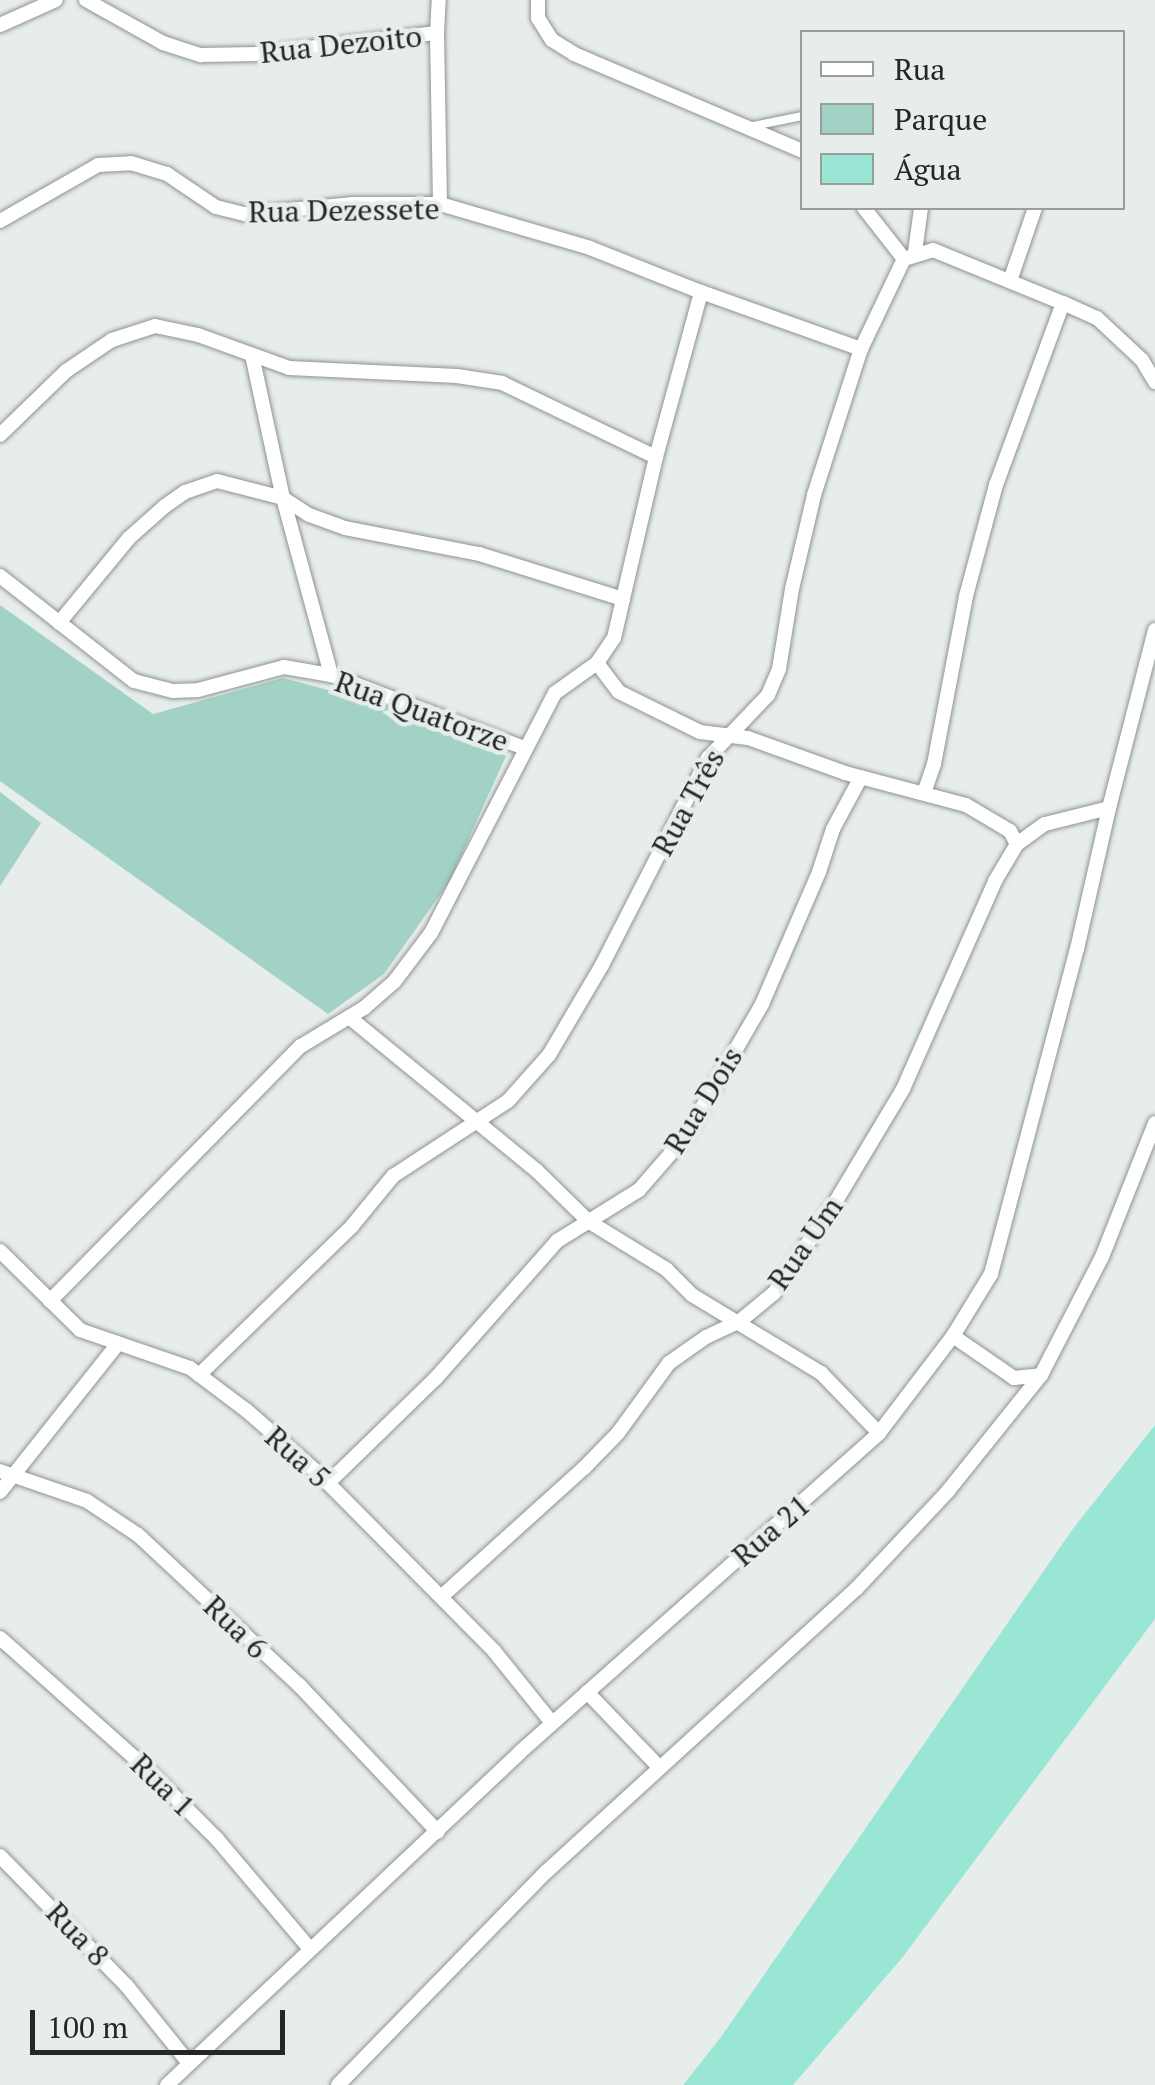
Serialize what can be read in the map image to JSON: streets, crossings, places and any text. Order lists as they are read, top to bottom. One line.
{"streets":{"street":["Rua Dezoito","Rua Dezessete","Rua Quatorze","Rua Três","Rua Dois","Rua Um","Rua 5","Rua 21","Rua 6","Rua 1","Rua 8"]},"crossings":[["Rua Dezoito","Rua Dezessete"],["Rua Dezessete","Rua Três"],["Rua Três","Rua 5"],["Rua Dois","Rua 5"],["Rua Um","Rua 5"],["Rua 5","Rua 21"],["Rua 21","Rua 6"],["Rua 21","Rua 1"],["Rua 21","Rua 8"]],"legend":["Rua","Parque","Água"],"scale_bar":"100 m"}
